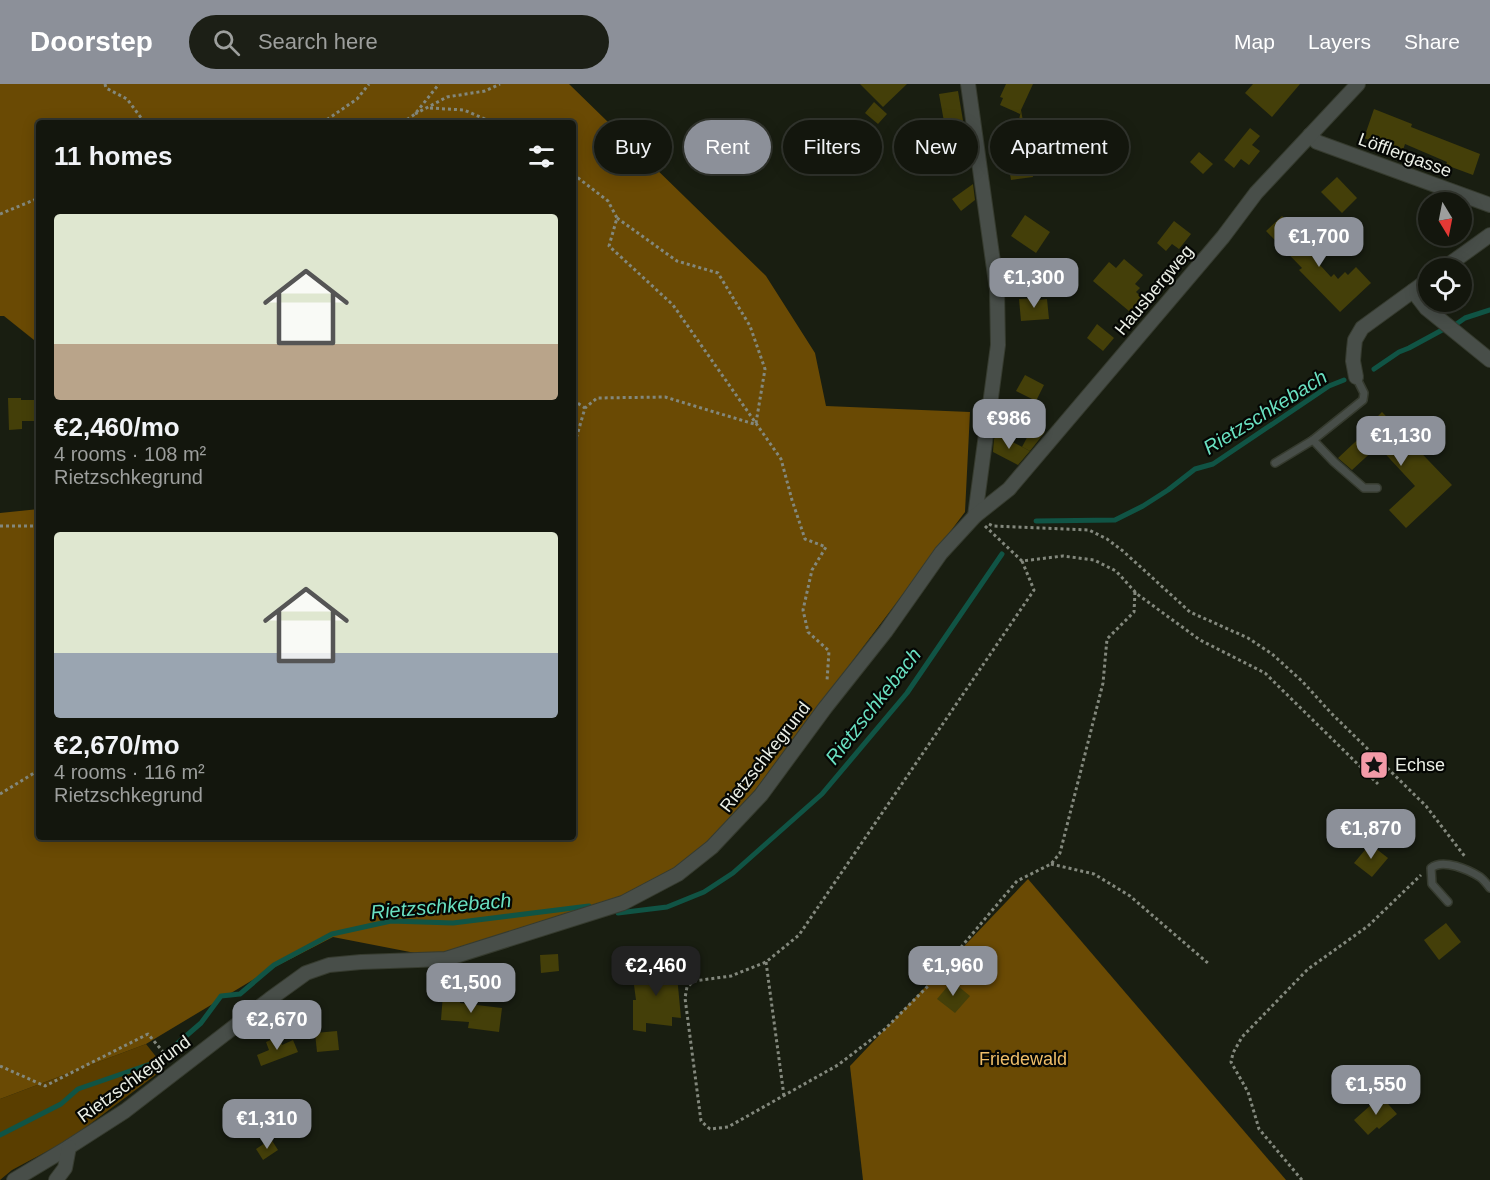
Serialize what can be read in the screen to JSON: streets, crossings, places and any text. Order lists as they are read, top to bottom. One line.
{"streets":{"street":["Löfflergasse","Hausbergweg","Rietzschkegrund"]},"crossings":[["Löfflergasse","Hausbergweg"],["Hausbergweg","Rietzschkegrund"]],"water":["Rietzschkebach"],"parks":["Friedewald"],"places":{"place":["Echse"]},"north":"bottom","page":{"header":"Doorstep","search":"Search here","nav":["Map","Layers","Share"],"chip":["Buy","Rent","Filters","New","Apartment"],"heading":"11 homes","list":[{"name":"€2,460/mo","note":"4 rooms · 108 m² · Rietzschkegrund"},{"name":"€2,670/mo","note":"4 rooms · 116 m² · Rietzschkegrund"}],"price":["€1,700","€1,300","€986","€1,130","€1,870","€2,460","€1,960","€1,500","€2,670","€1,550","€1,310"]}}
